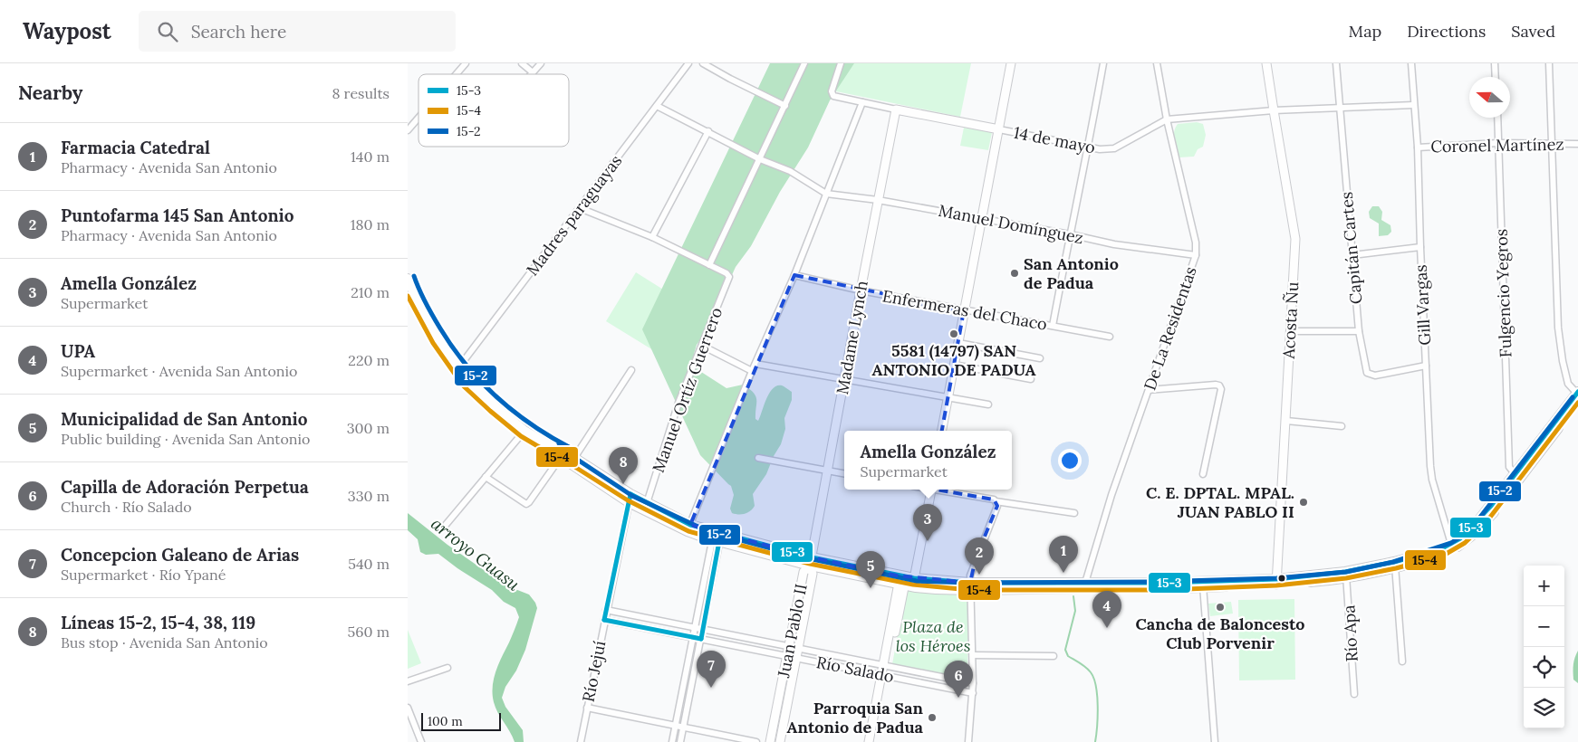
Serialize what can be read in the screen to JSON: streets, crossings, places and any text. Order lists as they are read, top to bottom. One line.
{"streets":{"street":["14 de mayo","Coronel Martínez","Madres paraguayas","Manuel Domínguez","Capitán Cartes","Fulgencio Yegros","Gill Vargas","Enfermeras del Chaco","Acosta Ñu","De La Residentas","Madame Lynch","Manuel Ortíz Guerrero","Juan Pablo II","Río Apa","Río Salado","Río Jejuí"]},"crossings":[["14 de mayo","Capitán Cartes"],["14 de mayo","Gill Vargas"],["14 de mayo","Acosta Ñu"],["14 de mayo","De La Residentas"],["14 de mayo","Madame Lynch"],["Coronel Martínez","Fulgencio Yegros"],["Coronel Martínez","Gill Vargas"],["Manuel Domínguez","De La Residentas"],["Manuel Domínguez","Madame Lynch"],["Capitán Cartes","Gill Vargas"],["Enfermeras del Chaco","Madame Lynch"],["Madame Lynch","Juan Pablo II"],["Juan Pablo II","Río Salado"],["Río Salado","Río Jejuí"]],"water":["arroyo Guasu"],"parks":["Plaza de los Héroes"],"places":["San Antonio de Padua","5581 (14797) SAN ANTONIO DE PADUA","C. E. DPTAL. MPAL. JUAN PABLO II","Cancha de Baloncesto Club Porvenir","Parroquia San Antonio de Padua"],"lines":["transit line 15-2","transit line 15-4","transit line 15-3"],"legend":["15-3","15-4","15-2"],"scale_bar":"100 m","north":"left","page":{"header":"Waypost","search":"Search here","nav":["Map","Directions","Saved"],"heading":["Nearby","8 results"],"list":[{"mark":"1","name":"Farmacia Catedral","note":"Pharmacy · Avenida San Antonio","value":"140 m"},{"mark":"2","name":"Puntofarma 145 San Antonio","note":"Pharmacy · Avenida San Antonio","value":"180 m"},{"mark":"3","name":"Amella González","note":"Supermarket","value":"210 m"},{"mark":"4","name":"UPA","note":"Supermarket · Avenida San Antonio","value":"220 m"},{"mark":"5","name":"Municipalidad de San Antonio","note":"Public building · Avenida San Antonio","value":"300 m"},{"mark":"6","name":"Capilla de Adoración Perpetua","note":"Church · Río Salado","value":"330 m"},{"mark":"7","name":"Concepcion Galeano de Arias","note":"Supermarket · Río Ypané","value":"540 m"},{"mark":"8","name":"Líneas 15-2, 15-4, 38, 119","note":"Bus stop · Avenida San Antonio","value":"560 m"}],"popup":["Amella González","Supermarket"],"pins":["8","3","1","2","5","4","7","6"],"map_buttons":["+","−"],"scale":"100 m"}}
